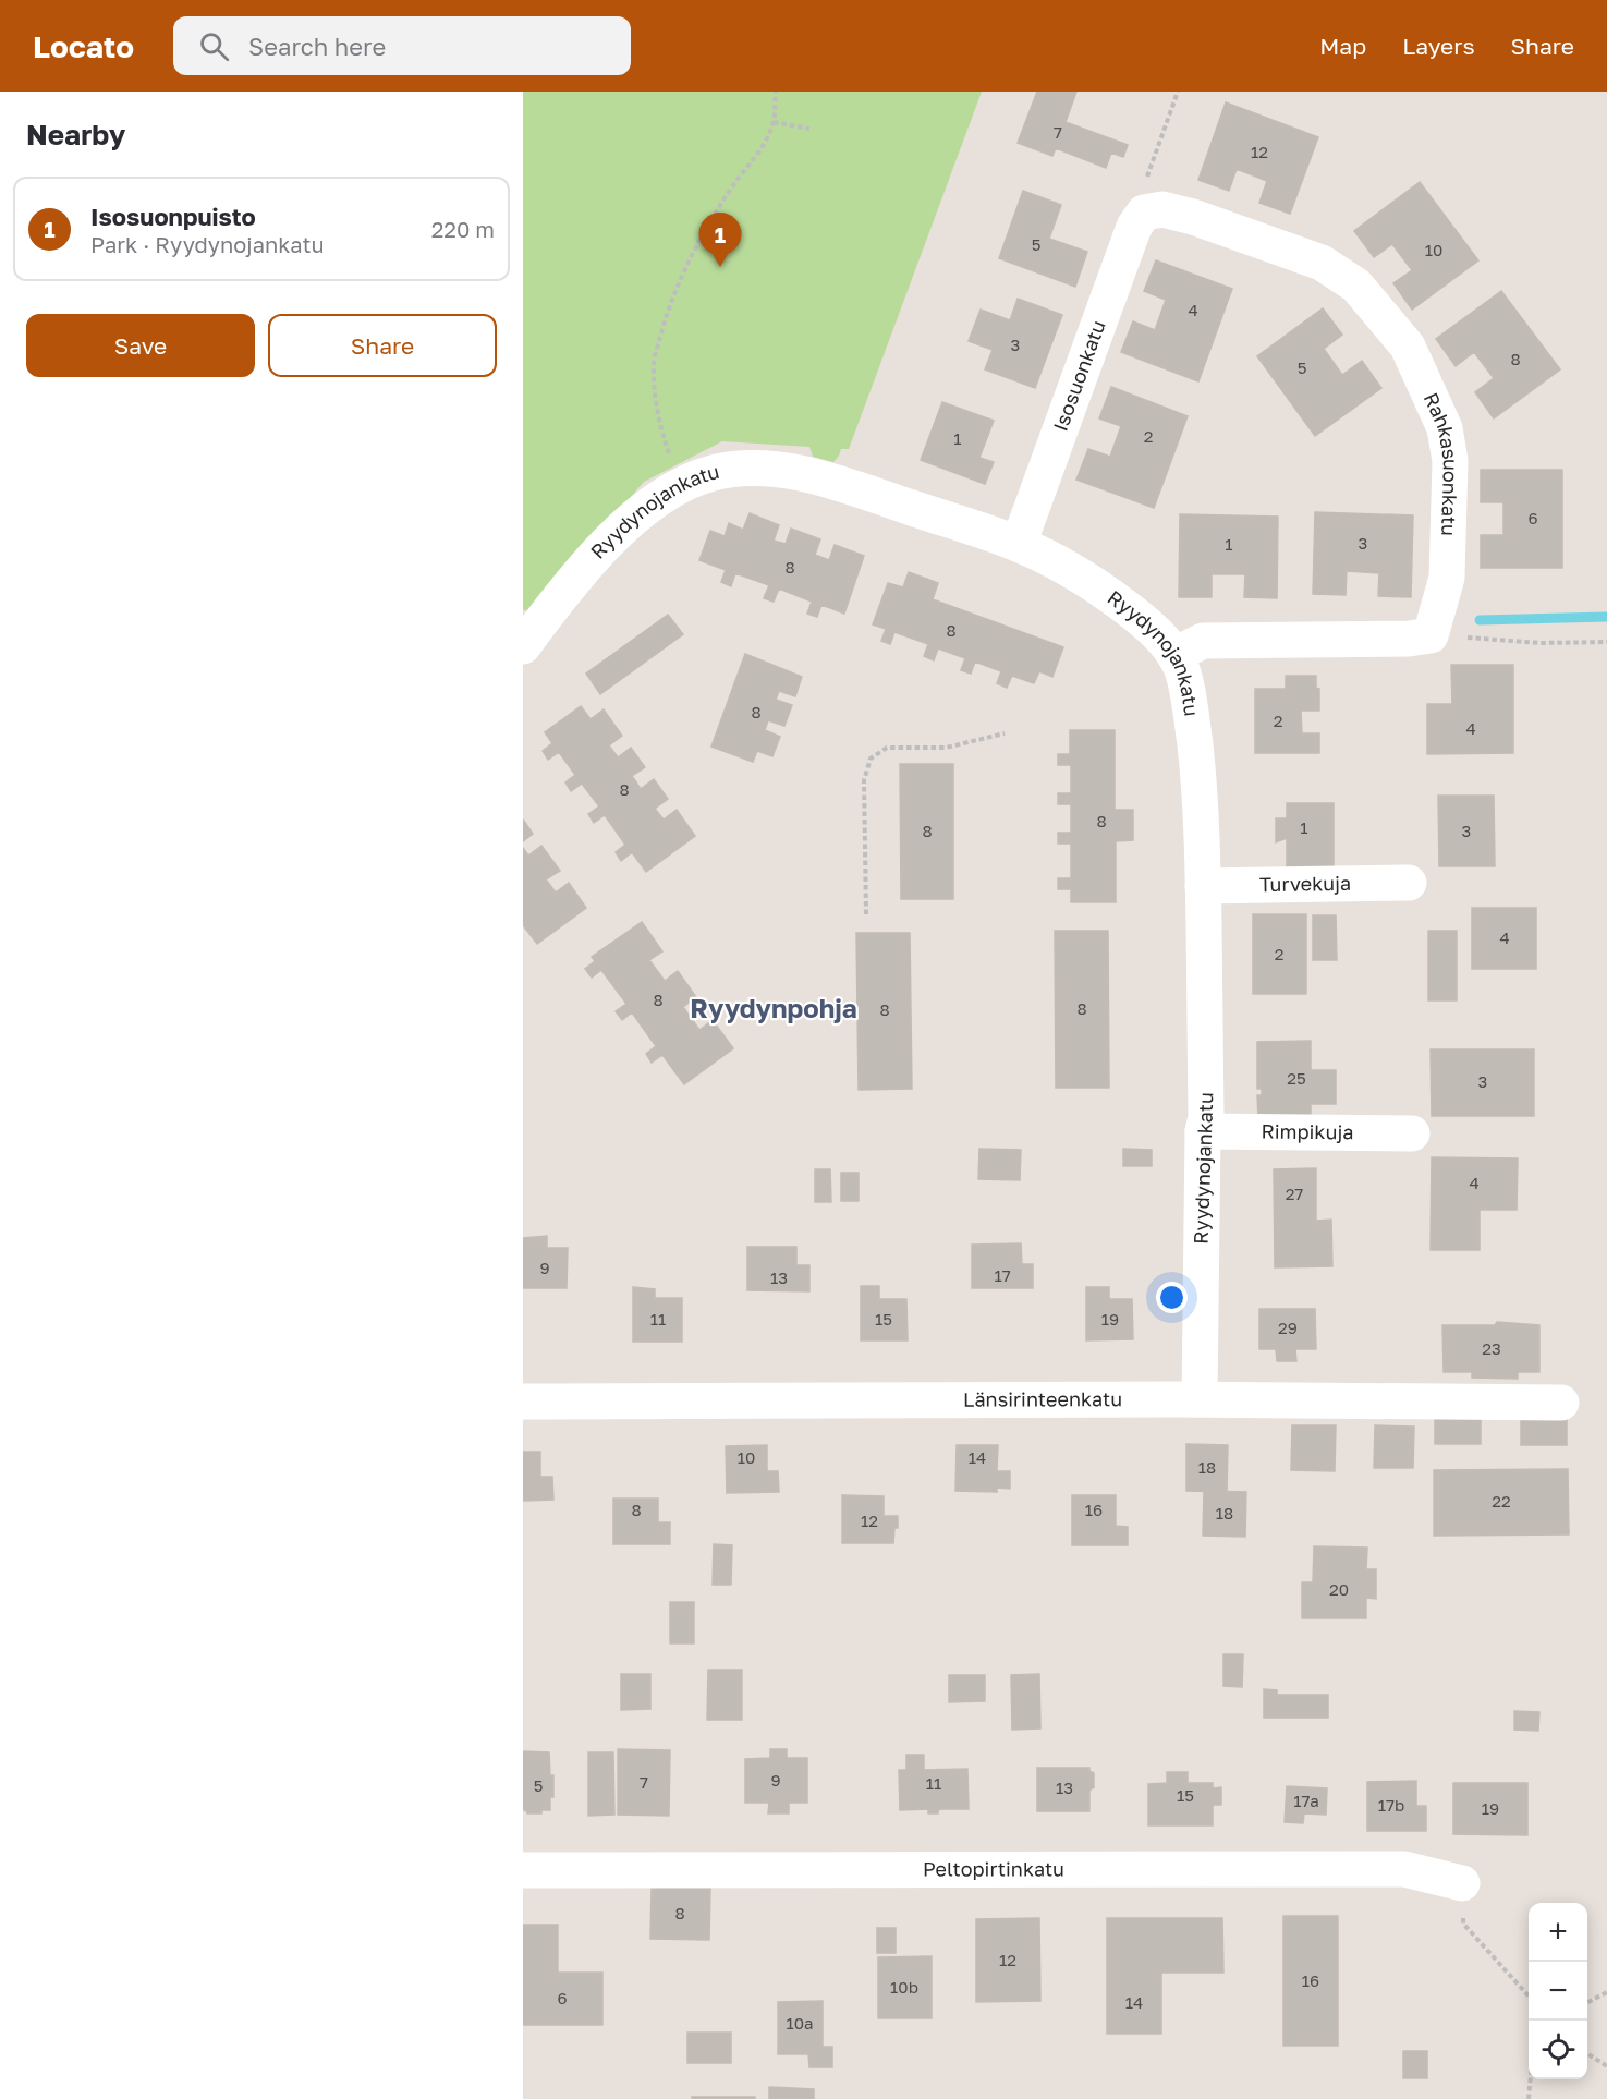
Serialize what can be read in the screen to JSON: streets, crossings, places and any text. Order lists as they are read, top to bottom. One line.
{"streets":{"street":["Isosuonkatu","Rahkasuonkatu","Ryydynojankatu","Turvekuja","Rimpikuja","Länsirinteenkatu","Peltopirtinkatu"]},"crossings":[["Isosuonkatu","Rahkasuonkatu"],["Isosuonkatu","Ryydynojankatu"],["Ryydynojankatu","Turvekuja"],["Ryydynojankatu","Rimpikuja"],["Ryydynojankatu","Länsirinteenkatu"]],"districts":["Ryydynpohja"],"house_numbers":["7","12","5","10","4","3","8","5","2","1","6","3","1","8","8","8","2","4","8","8","1","8","3","4","2","8","8","8","25","3","4","27","9","17","13","11","15","19","29","23","10","14","18","22","8","16","18","12","20","9","7","11","5","13","15","17a","17b","19","8","12","16","10b","6","14","10a"],"page":{"header":"Locato","search":"Search here","nav":["Map","Layers","Share"],"heading":"Nearby","list":[{"mark":"1","name":"Isosuonpuisto","note":"Park · Ryydynojankatu","value":"220 m"}],"pins":"1","buttons":["Save","Share"],"map_buttons":["+","−"]}}
